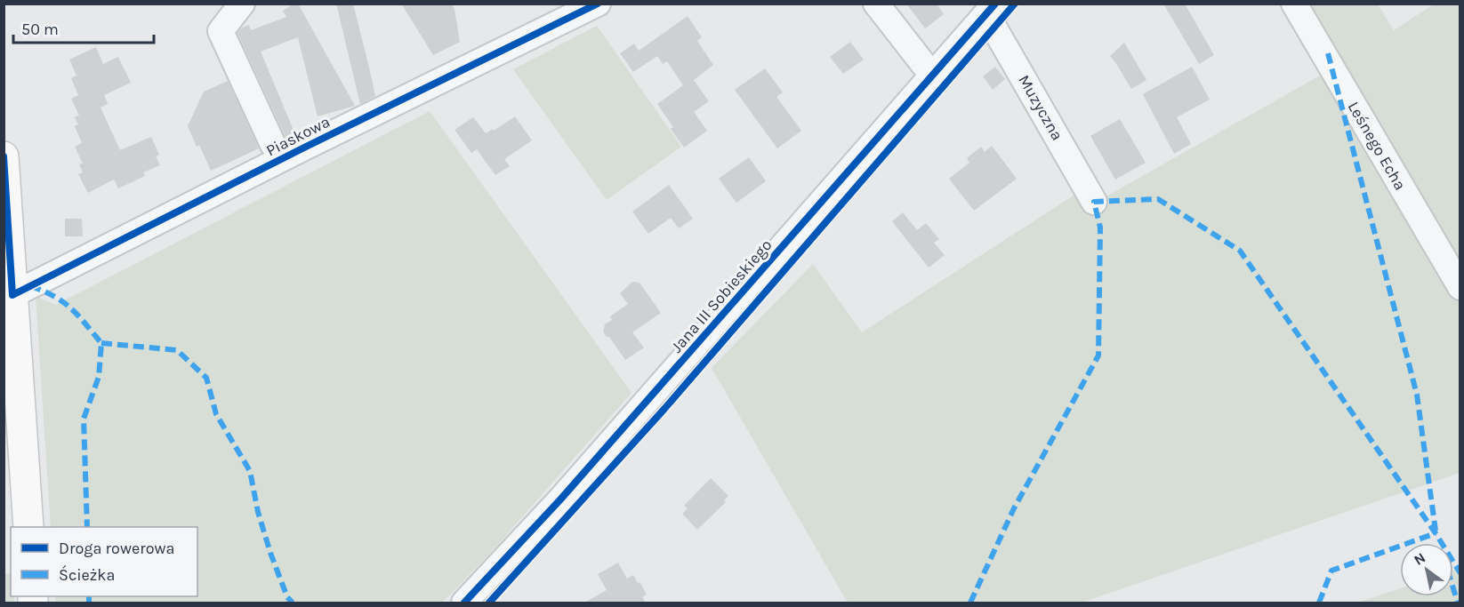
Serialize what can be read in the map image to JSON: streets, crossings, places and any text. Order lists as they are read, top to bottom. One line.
{"streets":{"street":["Muzyczna","Piaskowa","Leśnego Echa","Jana III Sobieskiego"]},"crossings":[["Muzyczna","Jana III Sobieskiego"]],"legend":["Droga rowerowa","Ścieżka"],"scale_bar":"50 m","north":"top left"}
